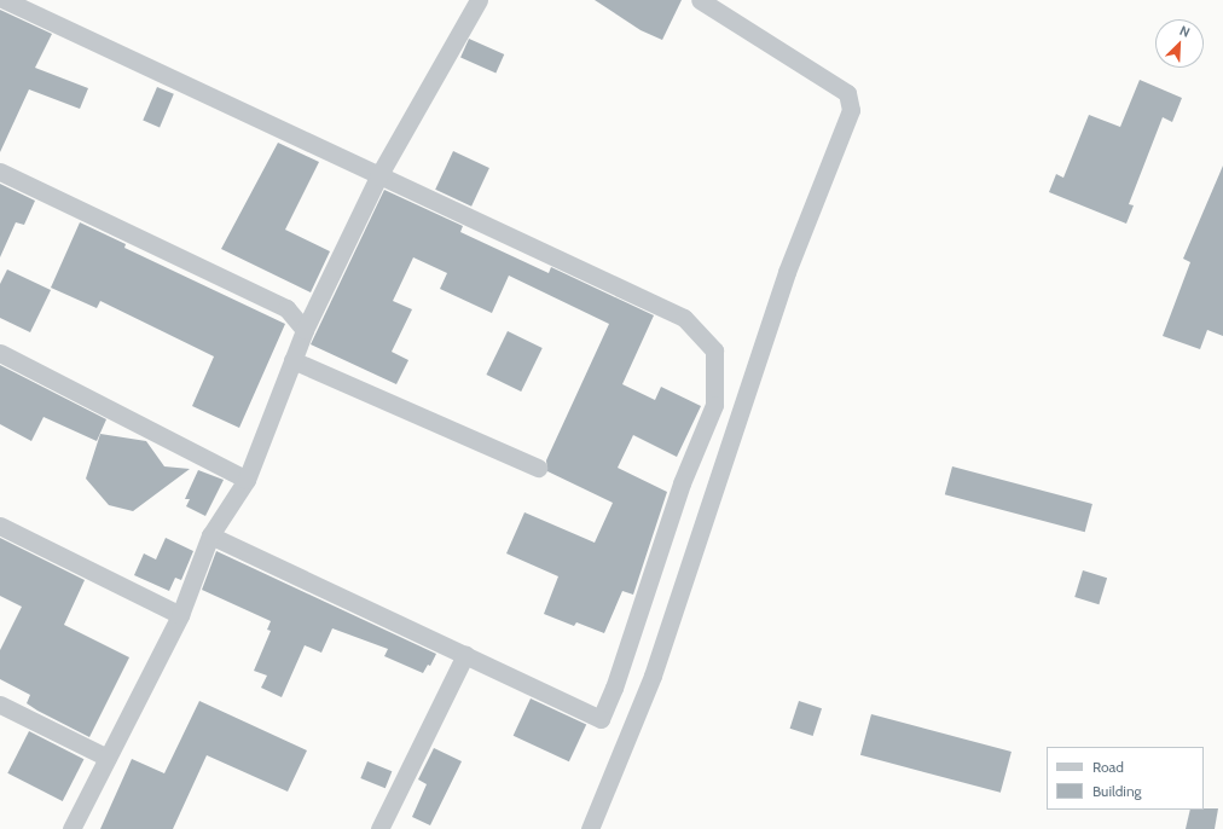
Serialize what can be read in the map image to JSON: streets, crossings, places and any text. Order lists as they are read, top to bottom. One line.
{"legend":["Road","Building"],"north":"top right"}
